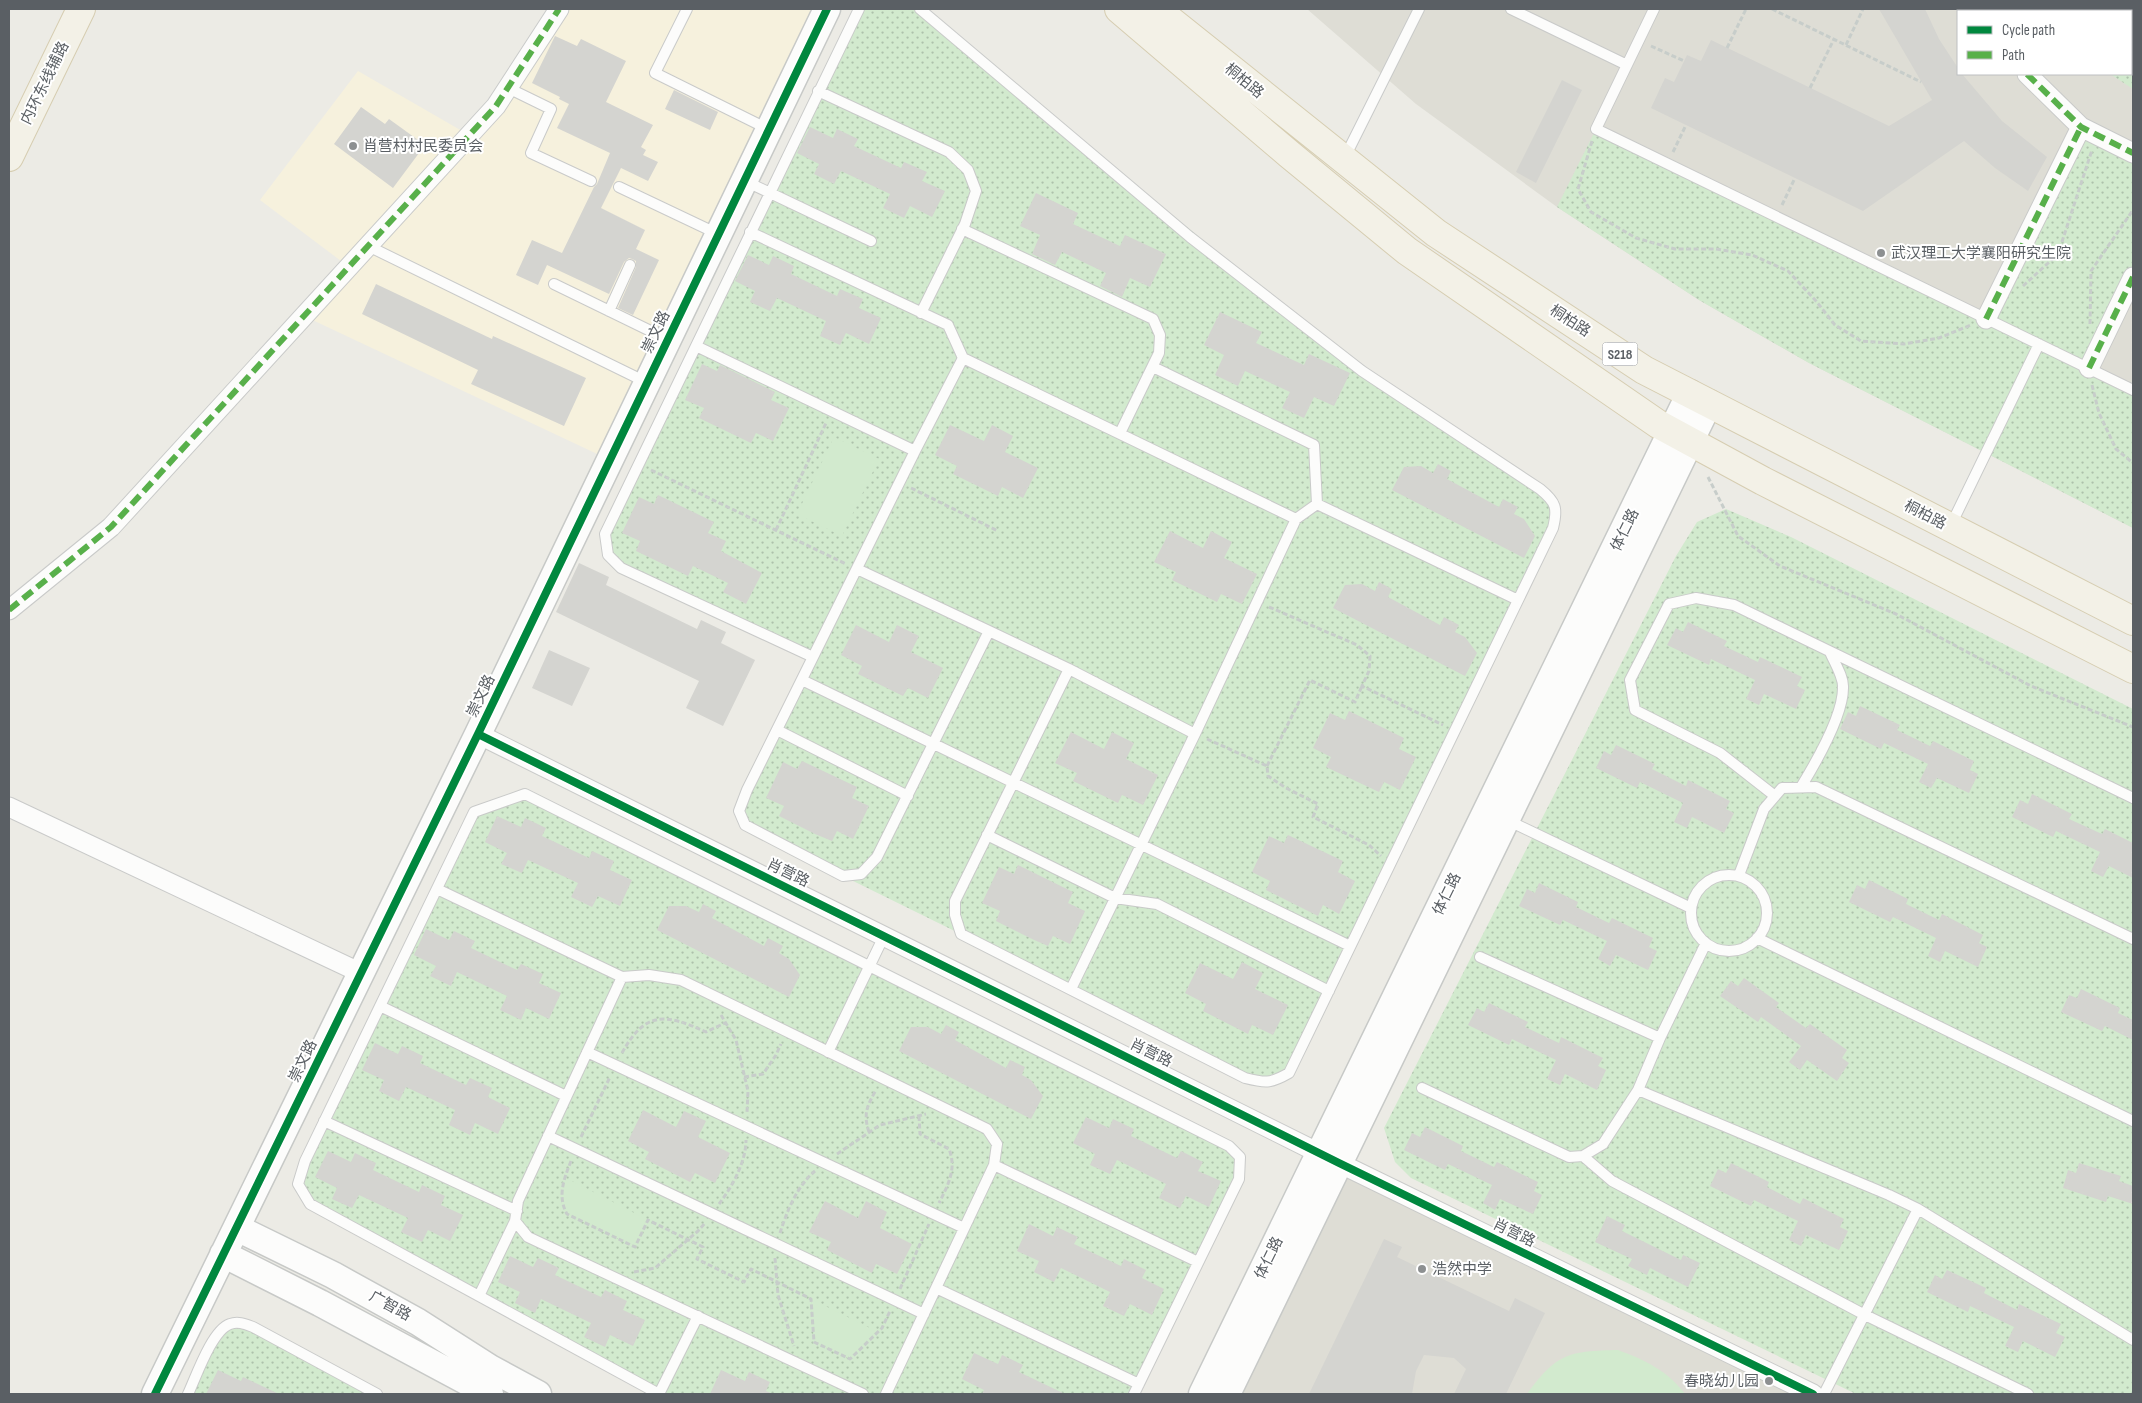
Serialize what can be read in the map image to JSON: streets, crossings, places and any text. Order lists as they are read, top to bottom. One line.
{"streets":{"main road":["桐柏路","内环东线辅路","S218"],"street":["崇文路","体仁路","肖营路","广智路"]},"crossings":[["桐柏路","体仁路"],["崇文路","肖营路"],["崇文路","广智路"],["体仁路","肖营路"]],"places":["肖营村村民委员会","武汉理工大学襄阳研究生院","浩然中学","春晓幼儿园"],"legend":["Cycle path","Path"]}
